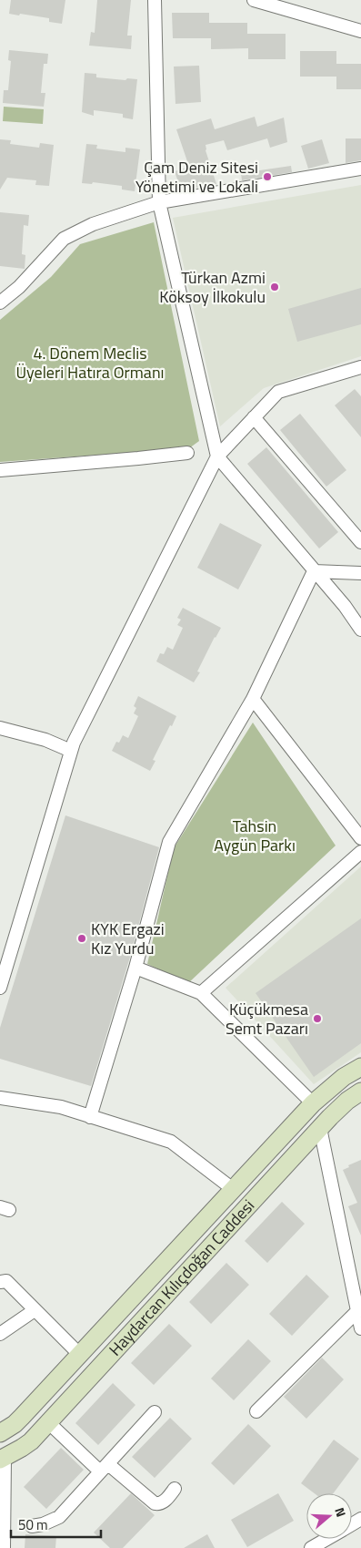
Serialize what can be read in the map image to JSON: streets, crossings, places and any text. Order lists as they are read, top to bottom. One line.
{"streets":{"main road":["Haydarcan Kılıçdoğan Caddesi"]},"parks":["4. Dönem Meclis Üyeleri Hatıra Ormanı","Tahsin Aygün Parkı"],"places":["Çam Deniz Sitesi Yönetimi ve Lokali","Türkan Azmi Köksoy İlkokulu","KYK Ergazi Kız Yurdu","Küçükmesa Semt Pazarı"],"scale_bar":"50 m","north":"right"}
